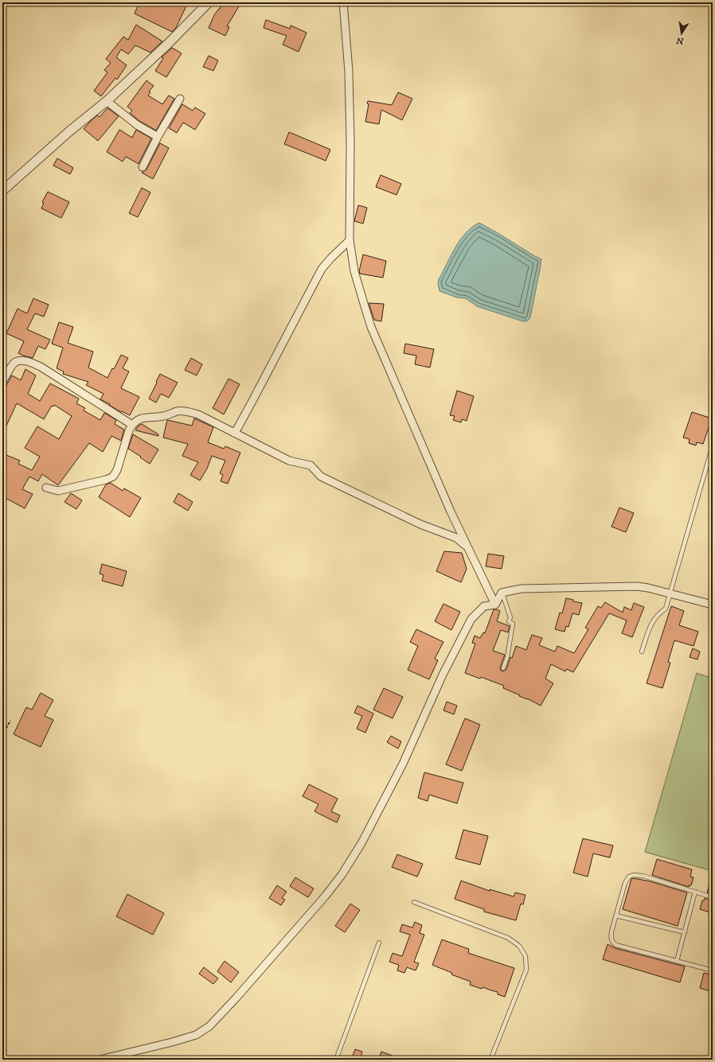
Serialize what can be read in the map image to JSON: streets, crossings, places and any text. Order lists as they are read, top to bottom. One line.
{"north":"bottom"}
